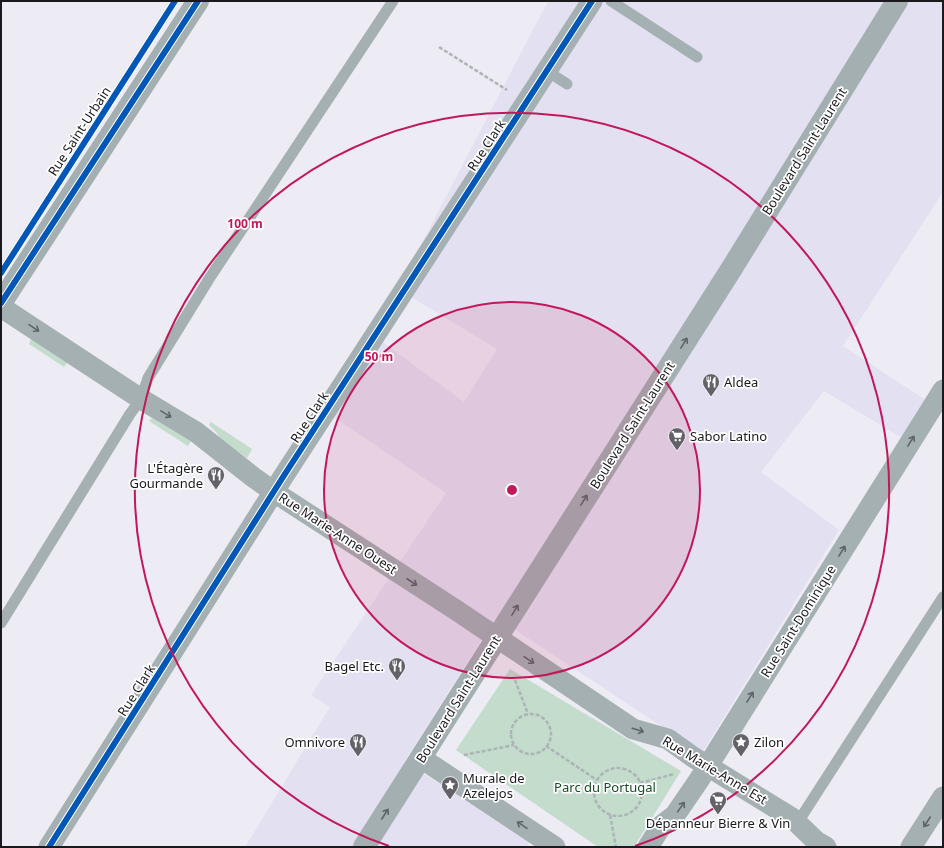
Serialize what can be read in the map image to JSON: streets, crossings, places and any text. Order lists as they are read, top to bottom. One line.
{"streets":{"main road":["Boulevard Saint-Laurent"],"street":["Rue Clark","Rue Marie-Anne Ouest","Rue Saint-Dominique","Rue Marie-Anne Est"],"cycle path":["Rue Saint-Urbain"]},"crossings":[["Rue Clark","Rue Marie-Anne Ouest"],["Boulevard Saint-Laurent","Rue Marie-Anne Ouest"],["Boulevard Saint-Laurent","Rue Marie-Anne Est"],["Rue Marie-Anne Ouest","Rue Marie-Anne Est"],["Rue Saint-Dominique","Rue Marie-Anne Est"]],"one_way":["Boulevard Saint-Laurent","Rue Marie-Anne Ouest","Rue Saint-Dominique"],"parks":["Parc du Portugal"],"places":{"restaurant":["Aldea","L'Étagère Gourmande","Bagel Etc.","Omnivore"],"supermarket":["Sabor Latino","Dépanneur Bierre & Vin"],"place":["Zilon","Murale de Azelejos"]},"rings":["100 m","50 m"]}
